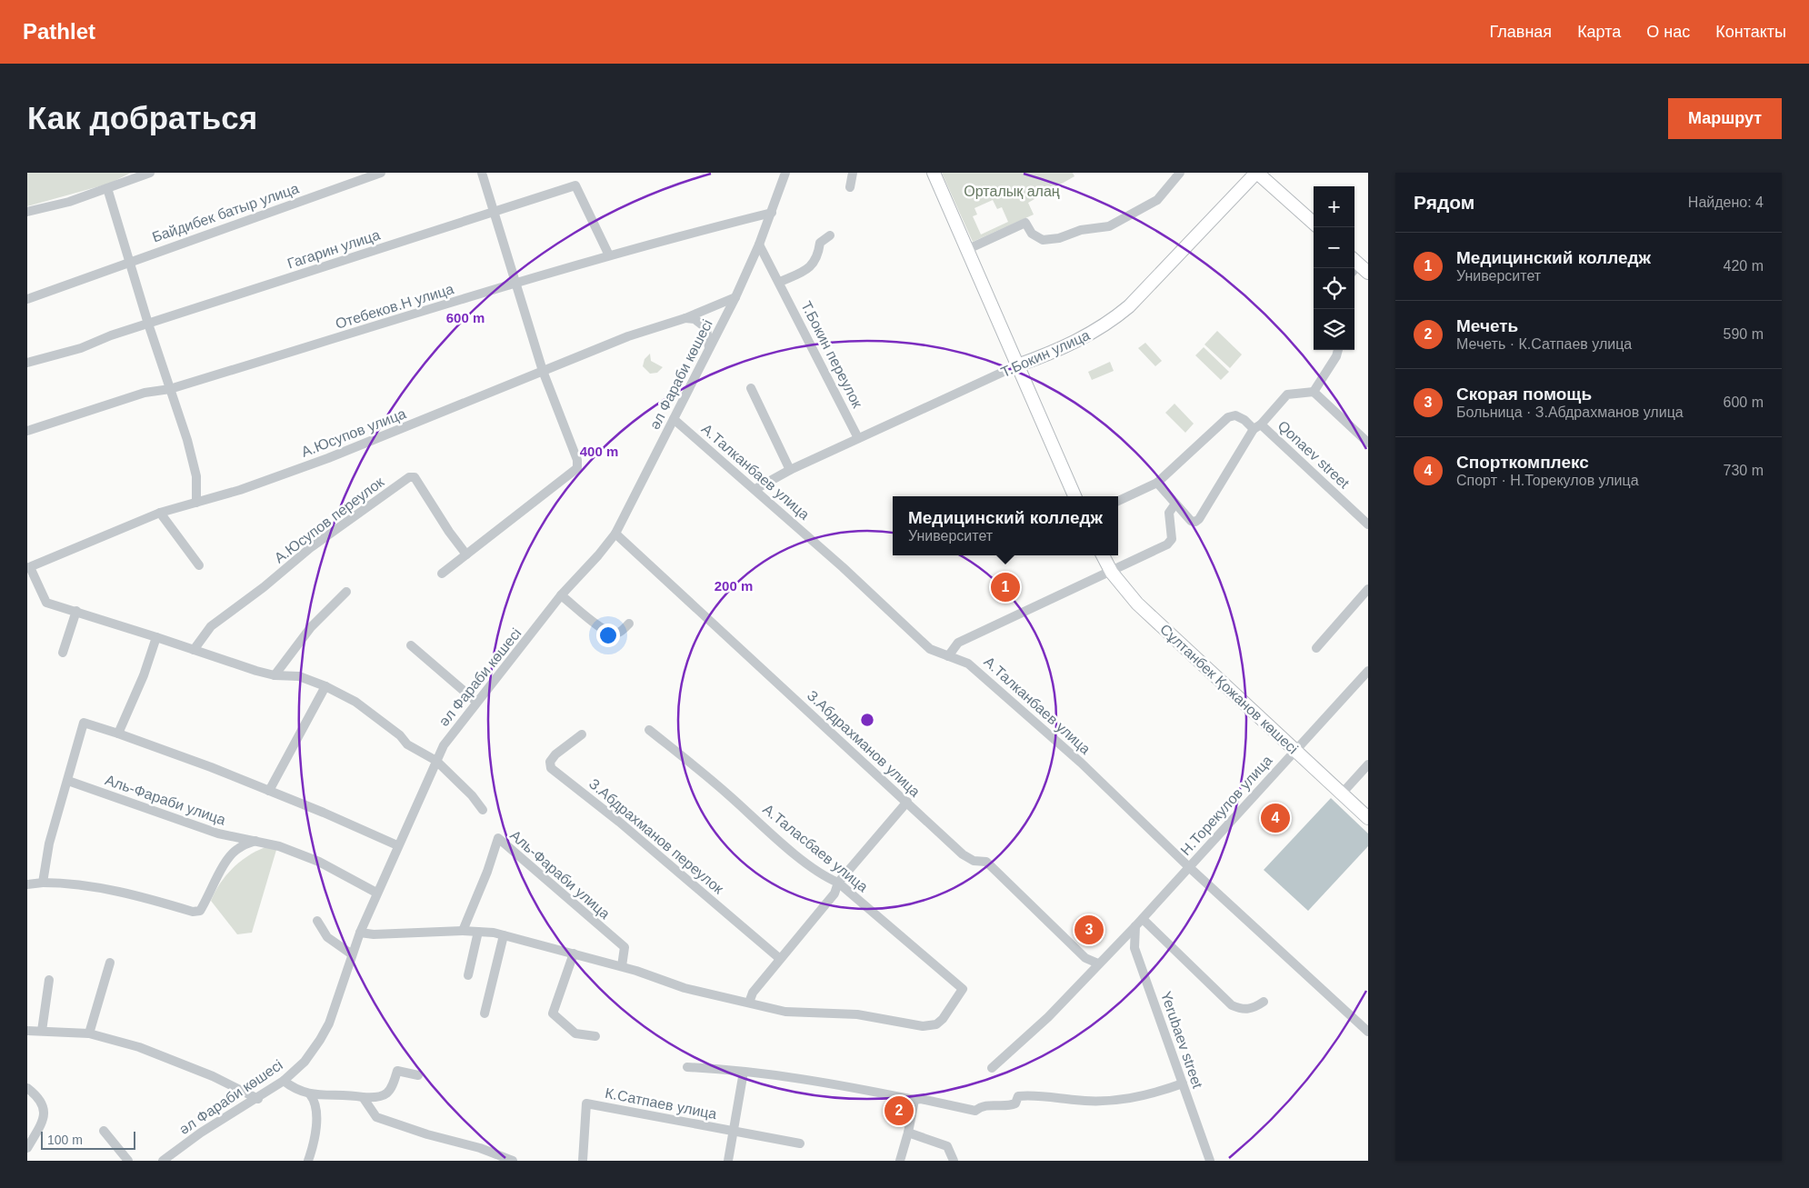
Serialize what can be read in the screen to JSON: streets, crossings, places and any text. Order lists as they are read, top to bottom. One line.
{"streets":{"main road":["Т.Бокин улица","Сұлтанбек Қожанов көшесі"],"street":["Байдибек батыр улица","Гагарин улица","Отебеков.Н улица","Т.Бокин переулок","әл Фараби көшесі","А.Юсупов улица","Qonaev street","А.Талканбаев улица","А.Юсупов переулок","З.Абдрахманов улица","Аль-Фараби улица","Н.Торекулов улица","З.Абдрахманов переулок","А.Таласбаев улица","Yerubaev street","К.Сатпаев улица"]},"crossings":[["Гагарин улица","Отебеков.Н улица"],["Отебеков.Н улица","әл Фараби көшесі"],["Т.Бокин улица","Т.Бокин переулок"],["Т.Бокин улица","А.Талканбаев улица"],["әл Фараби көшесі","А.Юсупов улица"],["әл Фараби көшесі","А.Талканбаев улица"],["әл Фараби көшесі","З.Абдрахманов улица"],["әл Фараби көшесі","Аль-Фараби улица"],["А.Юсупов улица","А.Юсупов переулок"],["А.Талканбаев улица","Н.Торекулов улица"],["Сұлтанбек Қожанов көшесі","Н.Торекулов улица"],["З.Абдрахманов улица","Н.Торекулов улица"],["Н.Торекулов улица","Yerubaev street"]],"parks":["Орталық алаң"],"scale_bar":"100 m","page":{"header":"Pathlet","nav":["Главная","Карта","О нас","Контакты"],"buttons":"Маршрут","title":"Как добраться","heading":["Рядом","Найдено: 4"],"map_buttons":["+","−"],"list":[{"mark":"1","name":"Медицинский колледж","note":"Университет","value":"420 m"},{"mark":"2","name":"Мечеть","note":"Мечеть · К.Сатпаев улица","value":"590 m"},{"mark":"3","name":"Скорая помощь","note":"Больница · З.Абдрахманов улица","value":"600 m"},{"mark":"4","name":"Спорткомплекс","note":"Спорт · Н.Торекулов улица","value":"730 m"}],"popup":["Медицинский колледж","Университет"],"pins":["1","4","3","2"],"scale":"100 m"},"rings":["600 m","400 m","200 m"]}
